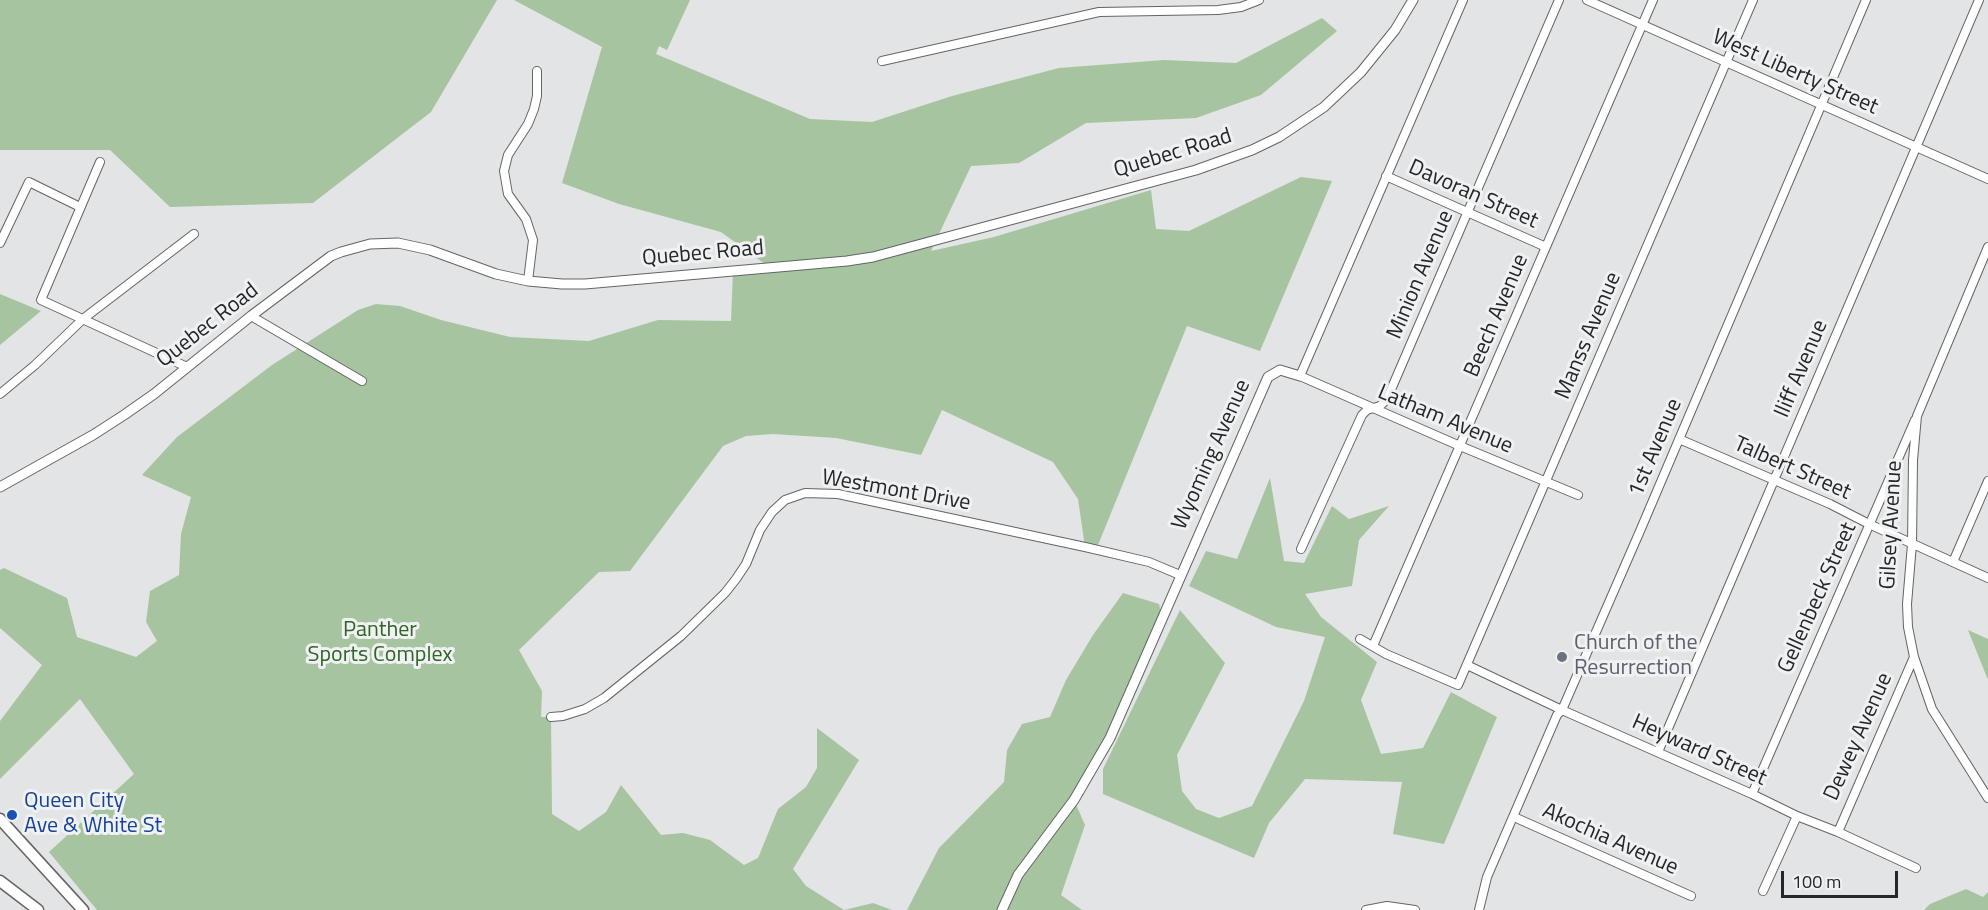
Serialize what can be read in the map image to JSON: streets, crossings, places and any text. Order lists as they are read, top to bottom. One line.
{"streets":{"street":["West Liberty Street","Quebec Road","Davoran Street","Minion Avenue","Beech Avenue","Manss Avenue","Iliff Avenue","Latham Avenue","1st Avenue","Wyoming Avenue","Talbert Street","Westmont Drive","Gilsey Avenue","Gellenbeck Street","Dewey Avenue","Heyward Street","Akochia Avenue"]},"crossings":[["West Liberty Street","Beech Avenue"],["West Liberty Street","Manss Avenue"],["West Liberty Street","Iliff Avenue"],["West Liberty Street","1st Avenue"],["Davoran Street","Minion Avenue"],["Davoran Street","Beech Avenue"],["Minion Avenue","Latham Avenue"],["Beech Avenue","Manss Avenue"],["Beech Avenue","Latham Avenue"],["Manss Avenue","Latham Avenue"],["Manss Avenue","Heyward Street"],["Iliff Avenue","Talbert Street"],["Iliff Avenue","Heyward Street"],["Latham Avenue","Wyoming Avenue"],["1st Avenue","Talbert Street"],["1st Avenue","Heyward Street"],["1st Avenue","Akochia Avenue"],["Wyoming Avenue","Westmont Drive"],["Talbert Street","Gilsey Avenue"],["Talbert Street","Gellenbeck Street"],["Gilsey Avenue","Gellenbeck Street"],["Gilsey Avenue","Dewey Avenue"],["Gellenbeck Street","Heyward Street"],["Dewey Avenue","Heyward Street"]],"parks":["Panther Sports Complex"],"places":["Church of the Resurrection","Queen City Ave & White St"],"scale_bar":"100 m"}
